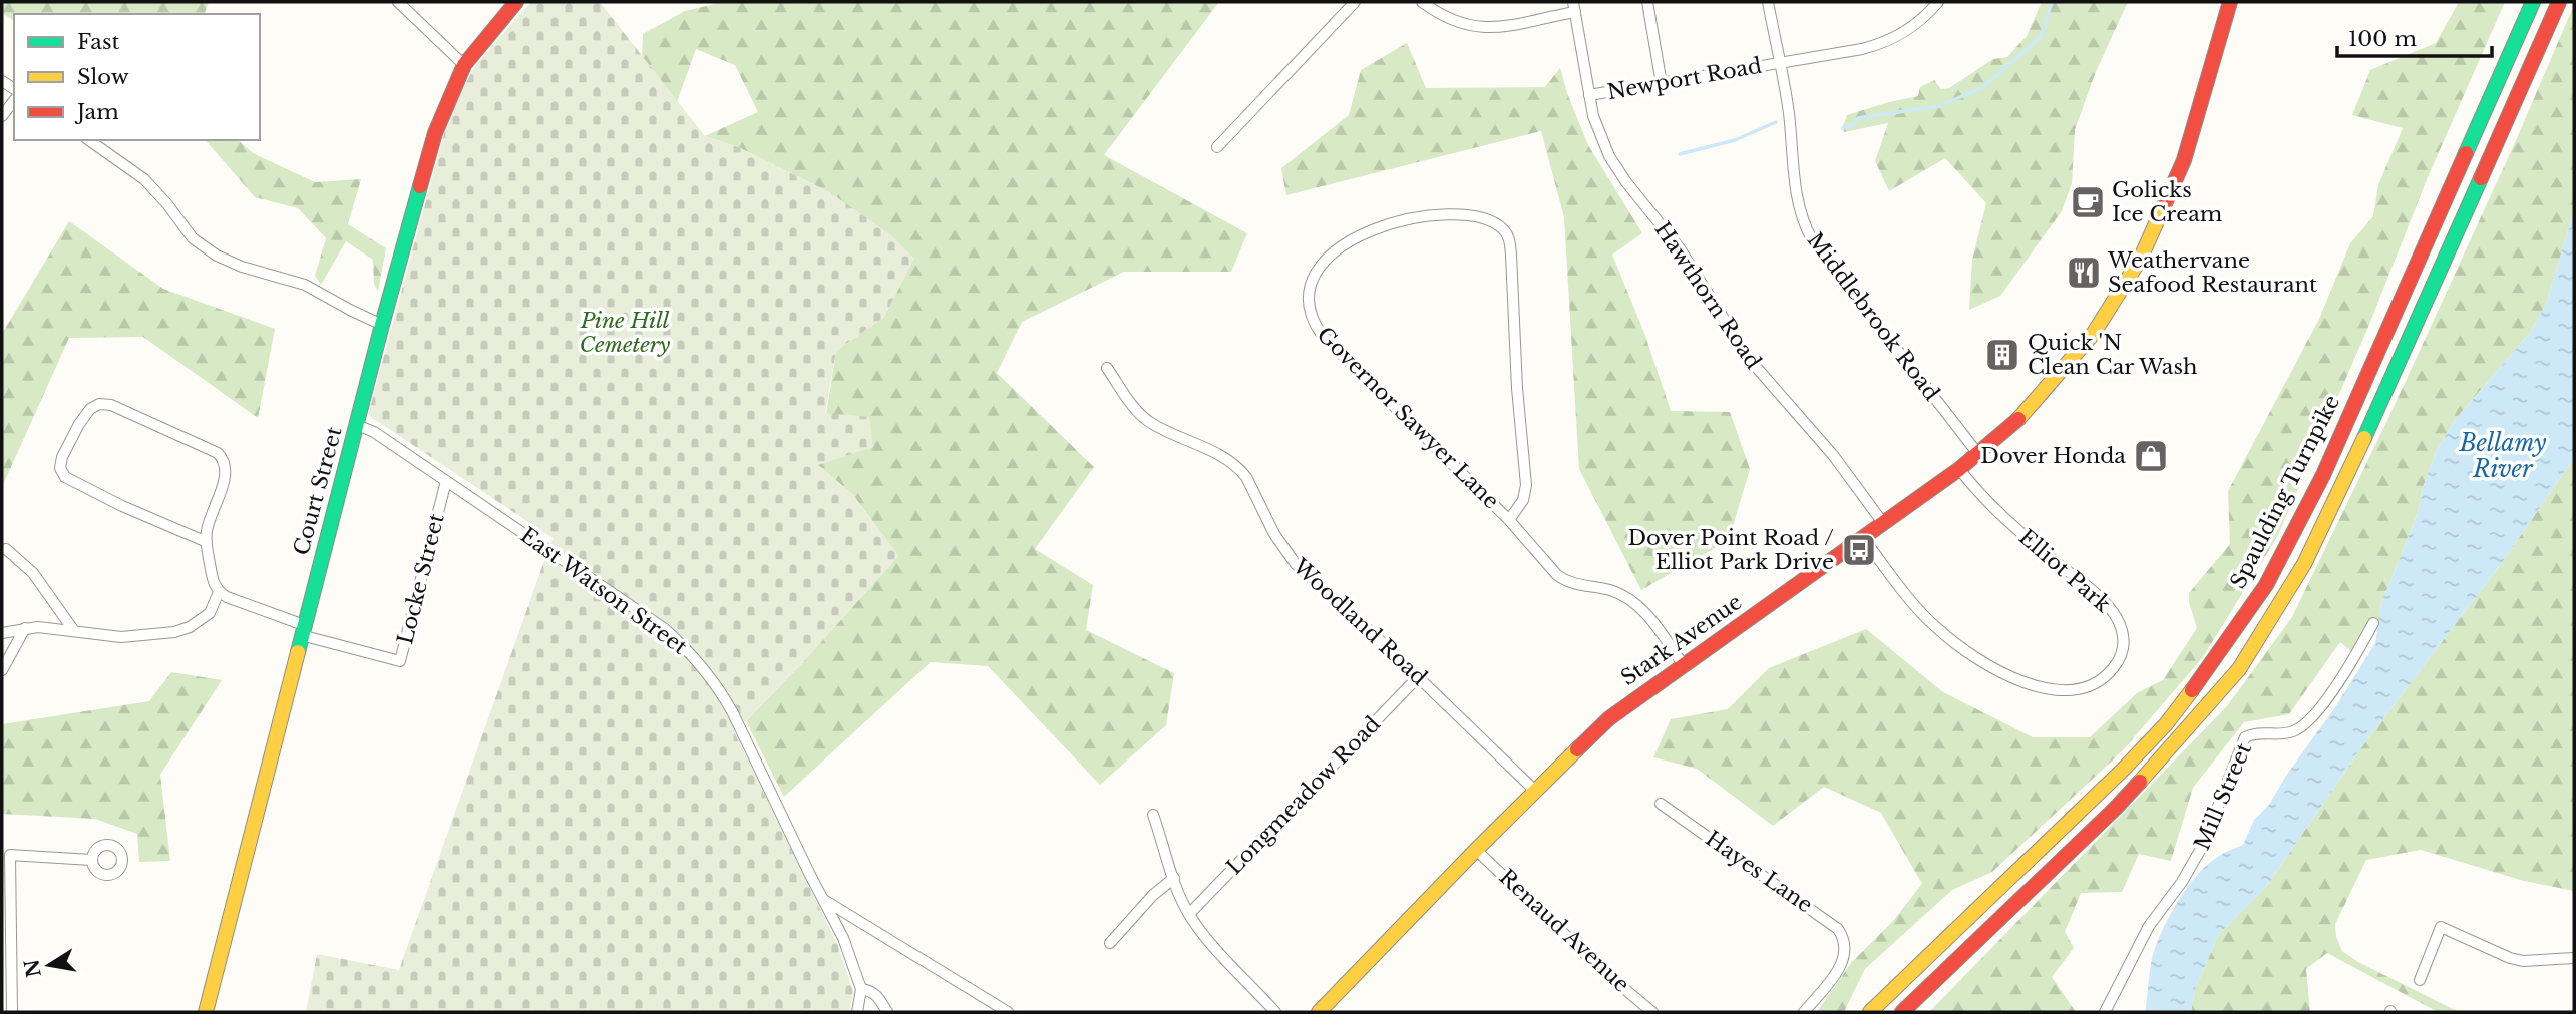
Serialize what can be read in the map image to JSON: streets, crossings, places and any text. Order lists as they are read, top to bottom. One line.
{"streets":{"main road":["Court Street","Spaulding Turnpike","Stark Avenue"],"street":["Newport Road","Hawthorn Road","Middlebrook Road","Governor Sawyer Lane","Elliot Park","Locke Street","East Watson Street","Woodland Road","Longmeadow Road","Mill Street","Hayes Lane","Renaud Avenue"]},"crossings":[["Newport Road","Hawthorn Road"],["Newport Road","Middlebrook Road"],["Hawthorn Road","Stark Avenue"],["Middlebrook Road","Stark Avenue"],["Governor Sawyer Lane","Stark Avenue"],["Court Street","Locke Street"],["Court Street","East Watson Street"],["Elliot Park","Stark Avenue"],["Locke Street","East Watson Street"],["Woodland Road","Stark Avenue"],["Woodland Road","Longmeadow Road"],["Stark Avenue","Renaud Avenue"]],"water":["Bellamy River"],"parks":["Pine Hill Cemetery"],"places":{"cafe":["Golicks Ice Cream"],"restaurant":["Weathervane Seafood Restaurant"],"building":["Quick 'N Clean Car Wash"],"shop":["Dover Honda"],"bus stop":["Dover Point Road / Elliot Park Drive"]},"legend":["Fast","Slow","Jam"],"scale_bar":"100 m","north":"left"}
